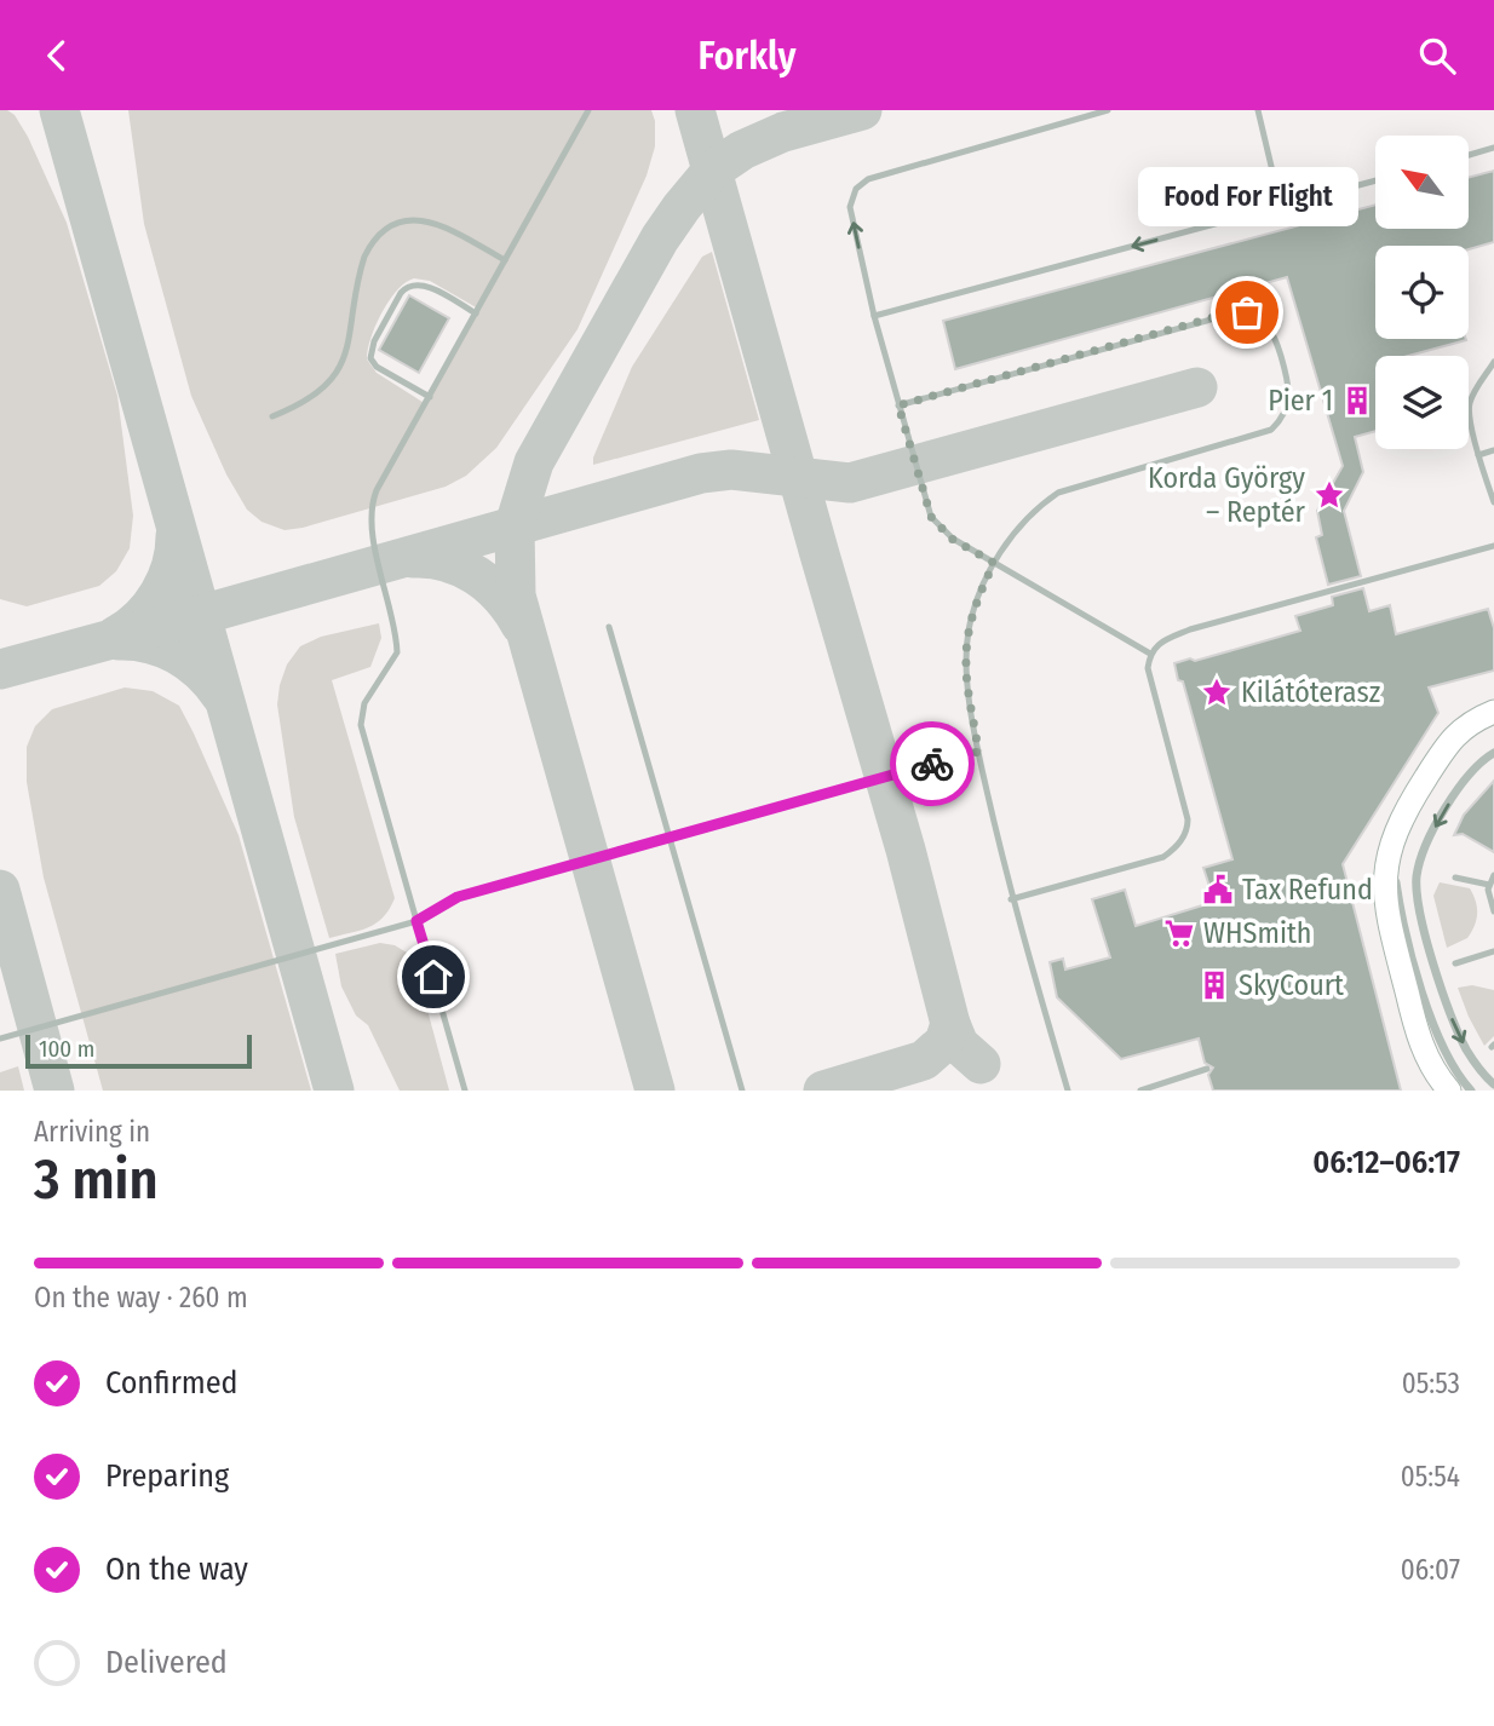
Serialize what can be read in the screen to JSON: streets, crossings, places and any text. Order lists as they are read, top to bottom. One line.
{"places":{"other":["Food For Flight"],"building":["Pier 1","SkyCourt"],"place":["Korda György – Reptér","Kilátóterasz"],"public building":["Tax Refund"],"supermarket":["WHSmith"]},"scale_bar":"100 m","north":"top left","page":{"header":"Forkly","bubble":"Food For Flight","scale":"100 m","heading":["3 min","Arriving in","06:12–06:17"],"bar":"On the way · 260 m","list":[["Confirmed","05:53"],["Preparing","05:54"],["On the way","06:07"],"Delivered"]}}
